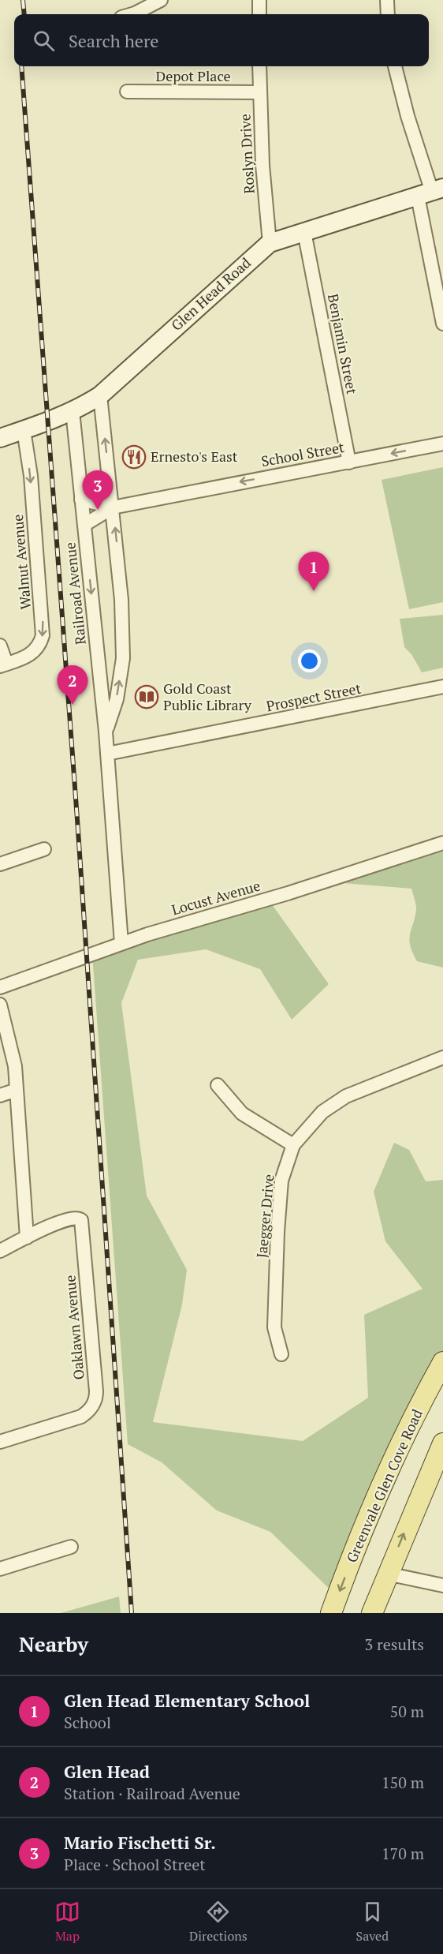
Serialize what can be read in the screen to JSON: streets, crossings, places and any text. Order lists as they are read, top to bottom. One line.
{"streets":{"main road":["Glen Head Road","Greenvale Glen Cove Road"],"street":["Depot Place","Roslyn Drive","Benjamin Street","School Street","Walnut Avenue","Railroad Avenue","Prospect Street","Locust Avenue","Jaegger Drive","Oaklawn Avenue"]},"crossings":[["Depot Place","Roslyn Drive"],["Roslyn Drive","Glen Head Road"],["Glen Head Road","Benjamin Street"],["Glen Head Road","Walnut Avenue"],["Glen Head Road","Railroad Avenue"],["Benjamin Street","School Street"],["School Street","Railroad Avenue"],["Railroad Avenue","Prospect Street"],["Railroad Avenue","Locust Avenue"]],"one_way":["School Street"],"places":{"restaurant":["Ernesto's East"],"library":["Gold Coast Public Library"]},"page":{"search":"Search here","pins":["3","1","2"],"heading":["Nearby","3 results"],"list":[{"mark":"1","name":"Glen Head Elementary School","note":"School","value":"50 m"},{"mark":"2","name":"Glen Head","note":"Station · Railroad Avenue","value":"150 m"},{"mark":"3","name":"Mario Fischetti Sr.","note":"Place · School Street","value":"170 m"}],"nav":["Map","Directions","Saved"]}}
